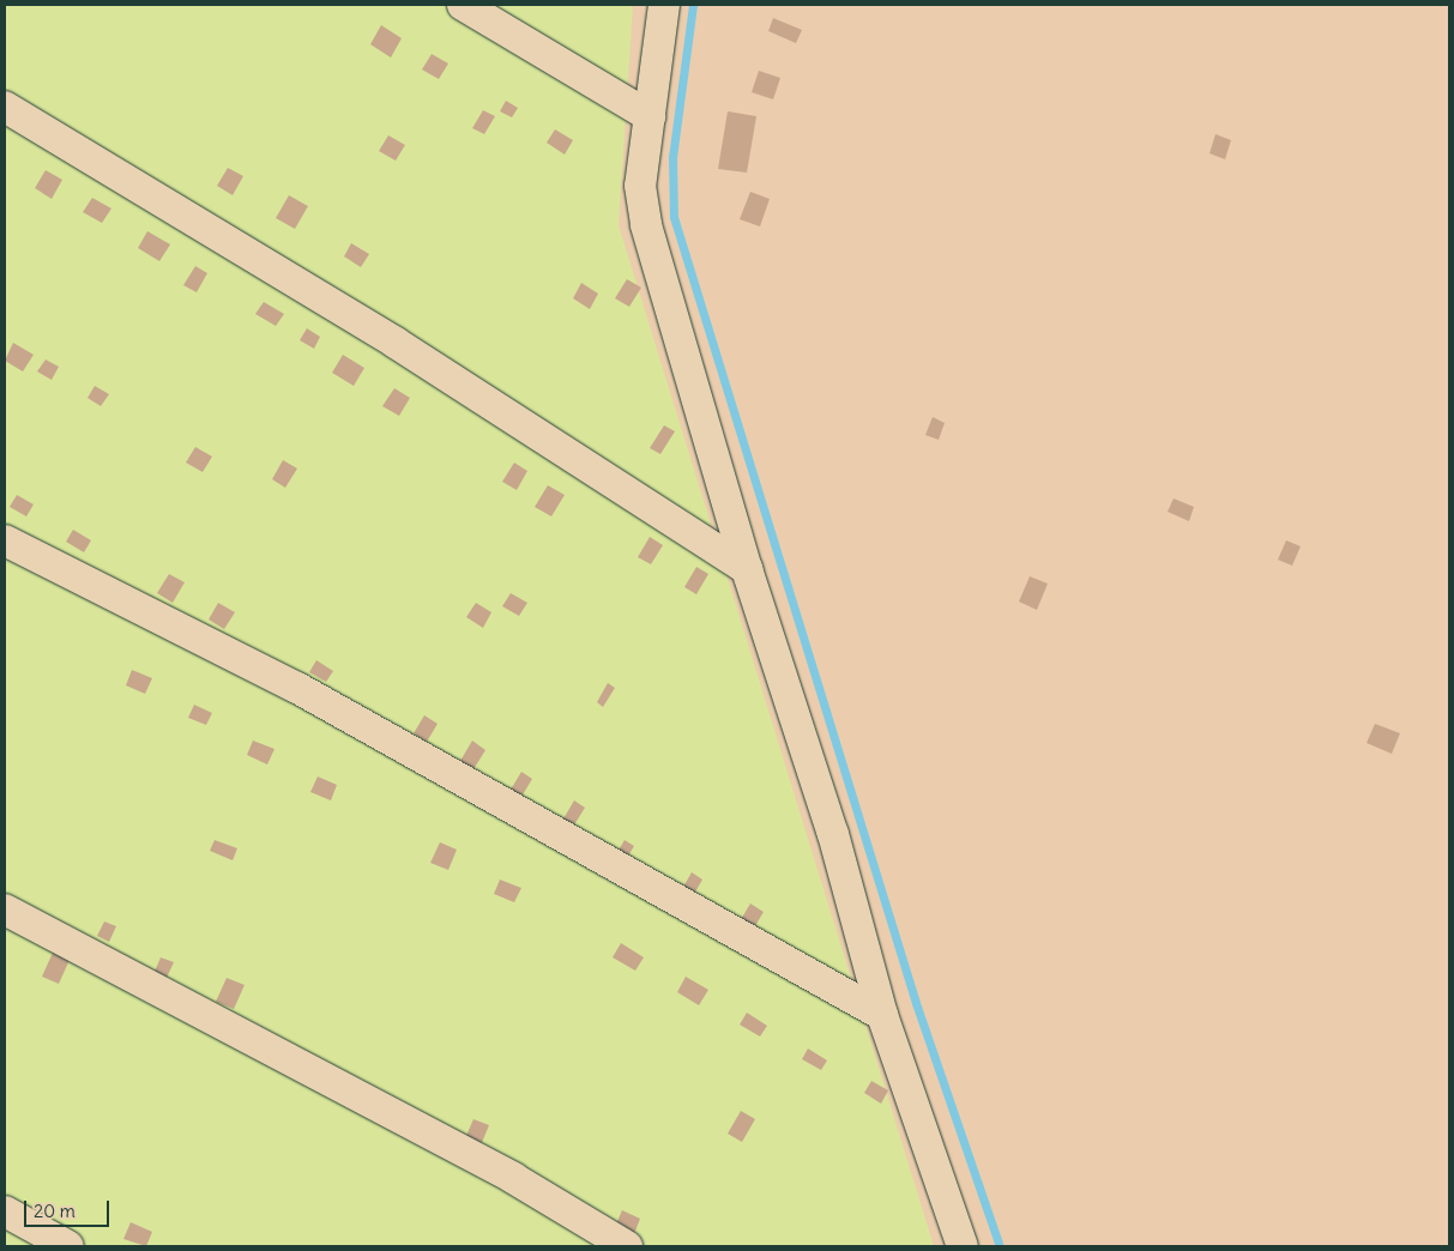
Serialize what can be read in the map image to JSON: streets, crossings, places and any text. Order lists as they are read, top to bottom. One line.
{"scale_bar":"20 m"}
